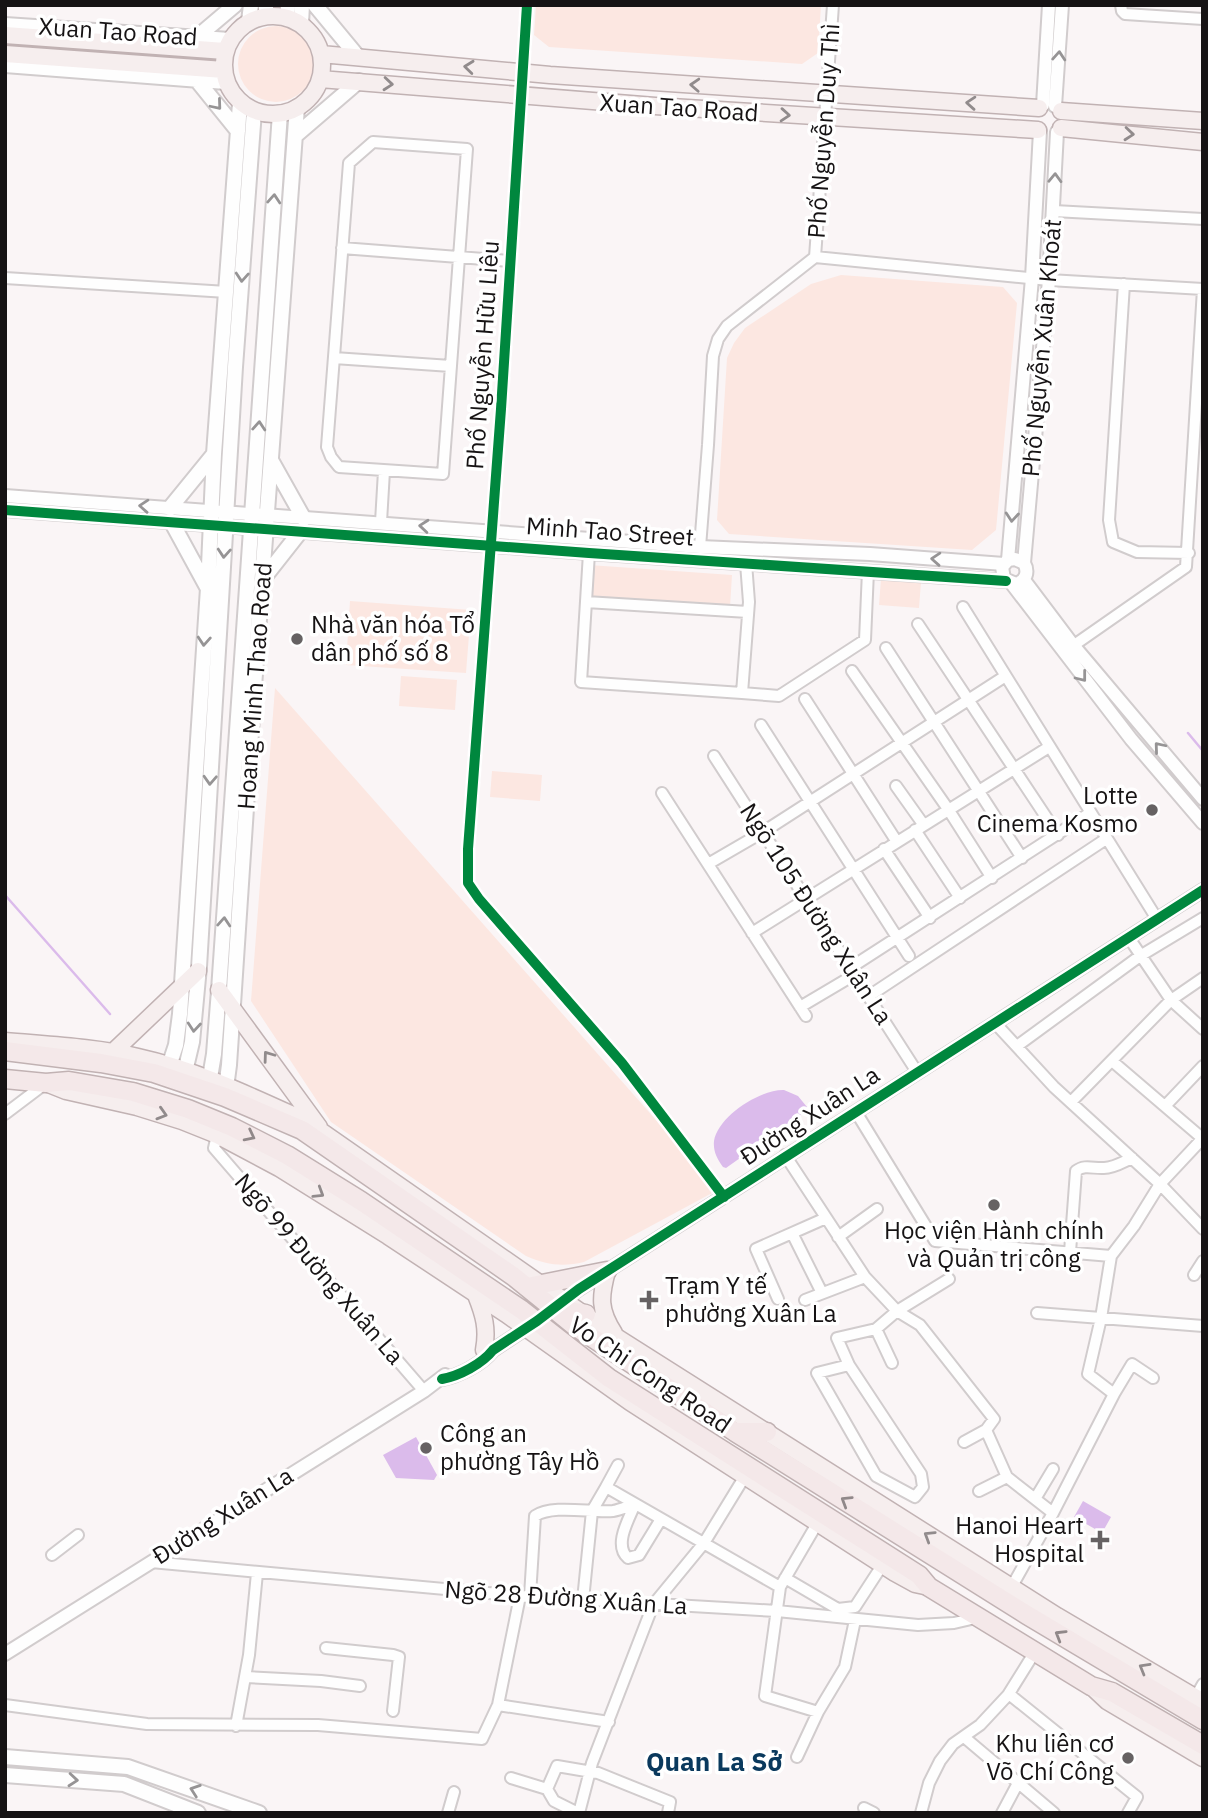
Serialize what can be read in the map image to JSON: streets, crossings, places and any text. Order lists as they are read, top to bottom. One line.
{"streets":{"highway":["Vo Chi Cong Road"],"main road":["Xuan Tao Road","Hoang Minh Thao Road"],"street":["Phố Nguyễn Duy Thì","Phố Nguyễn Xuân Khoát","Phố Nguyễn Hữu Liêu","Minh Tao Street","Ngõ 105 Đường Xuân La","Đường Xuân La","Ngõ 99 Đường Xuân La","Ngõ 28 Đường Xuân La"]},"crossings":[["Xuan Tao Road","Phố Nguyễn Duy Thì"],["Xuan Tao Road","Phố Nguyễn Xuân Khoát"],["Xuan Tao Road","Phố Nguyễn Hữu Liêu"],["Xuan Tao Road","Hoang Minh Thao Road"],["Phố Nguyễn Duy Thì","Minh Tao Street"],["Phố Nguyễn Xuân Khoát","Minh Tao Street"],["Phố Nguyễn Hữu Liêu","Minh Tao Street"],["Phố Nguyễn Hữu Liêu","Đường Xuân La"],["Minh Tao Street","Hoang Minh Thao Road"],["Hoang Minh Thao Road","Vo Chi Cong Road"],["Ngõ 105 Đường Xuân La","Đường Xuân La"],["Đường Xuân La","Ngõ 99 Đường Xuân La"],["Đường Xuân La","Vo Chi Cong Road"],["Đường Xuân La","Ngõ 28 Đường Xuân La"],["Ngõ 99 Đường Xuân La","Vo Chi Cong Road"],["Vo Chi Cong Road","Ngõ 28 Đường Xuân La"]],"districts":["Quan La Sở"],"places":{"other":["Nhà văn hóa Tổ dân phố số 8","Lotte Cinema Kosmo","Học viện Hành chính và Quản trị công","Công an phường Tây Hồ","Khu liên cơ Võ Chí Công"],"health":["Trạm Y tế phường Xuân La","Hanoi Heart Hospital"]}}
